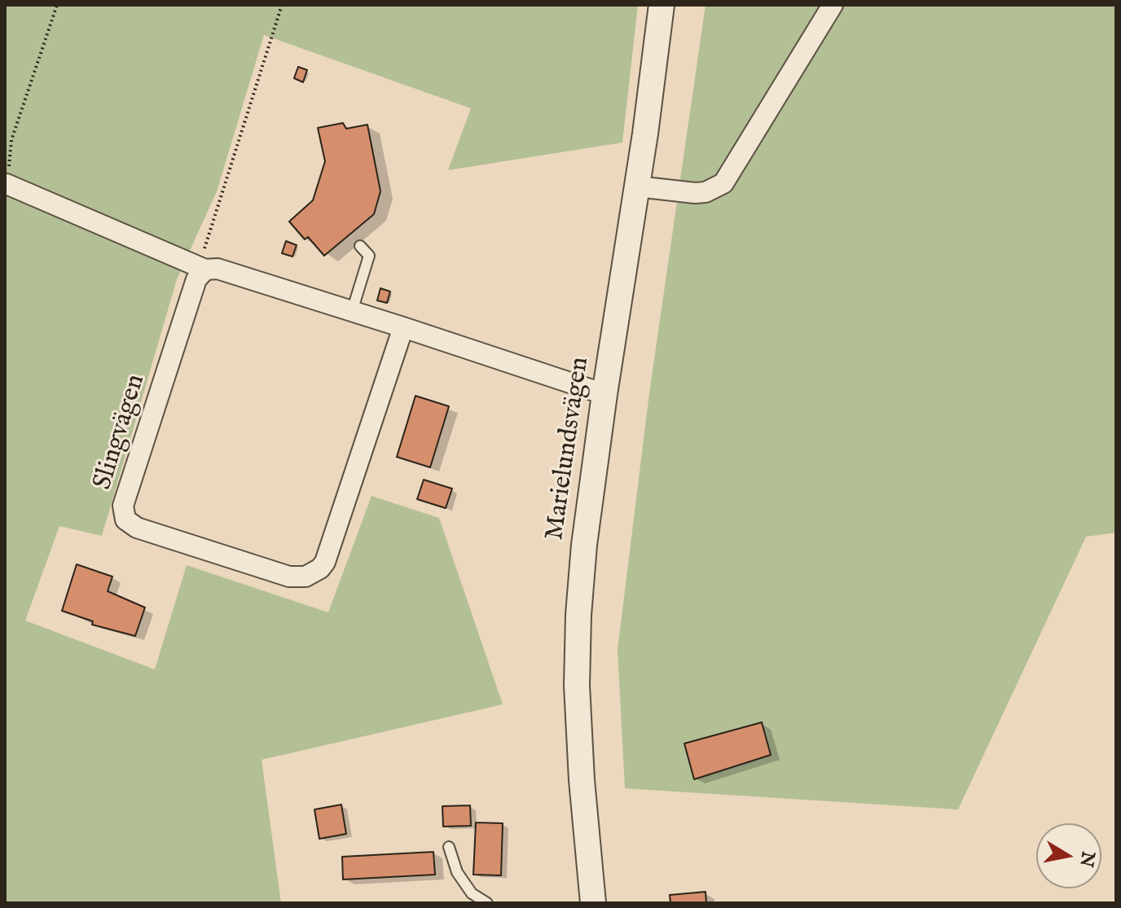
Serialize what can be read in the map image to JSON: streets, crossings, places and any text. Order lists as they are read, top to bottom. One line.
{"streets":{"street":["Slingvägen","Marielundsvägen"]},"north":"right"}
